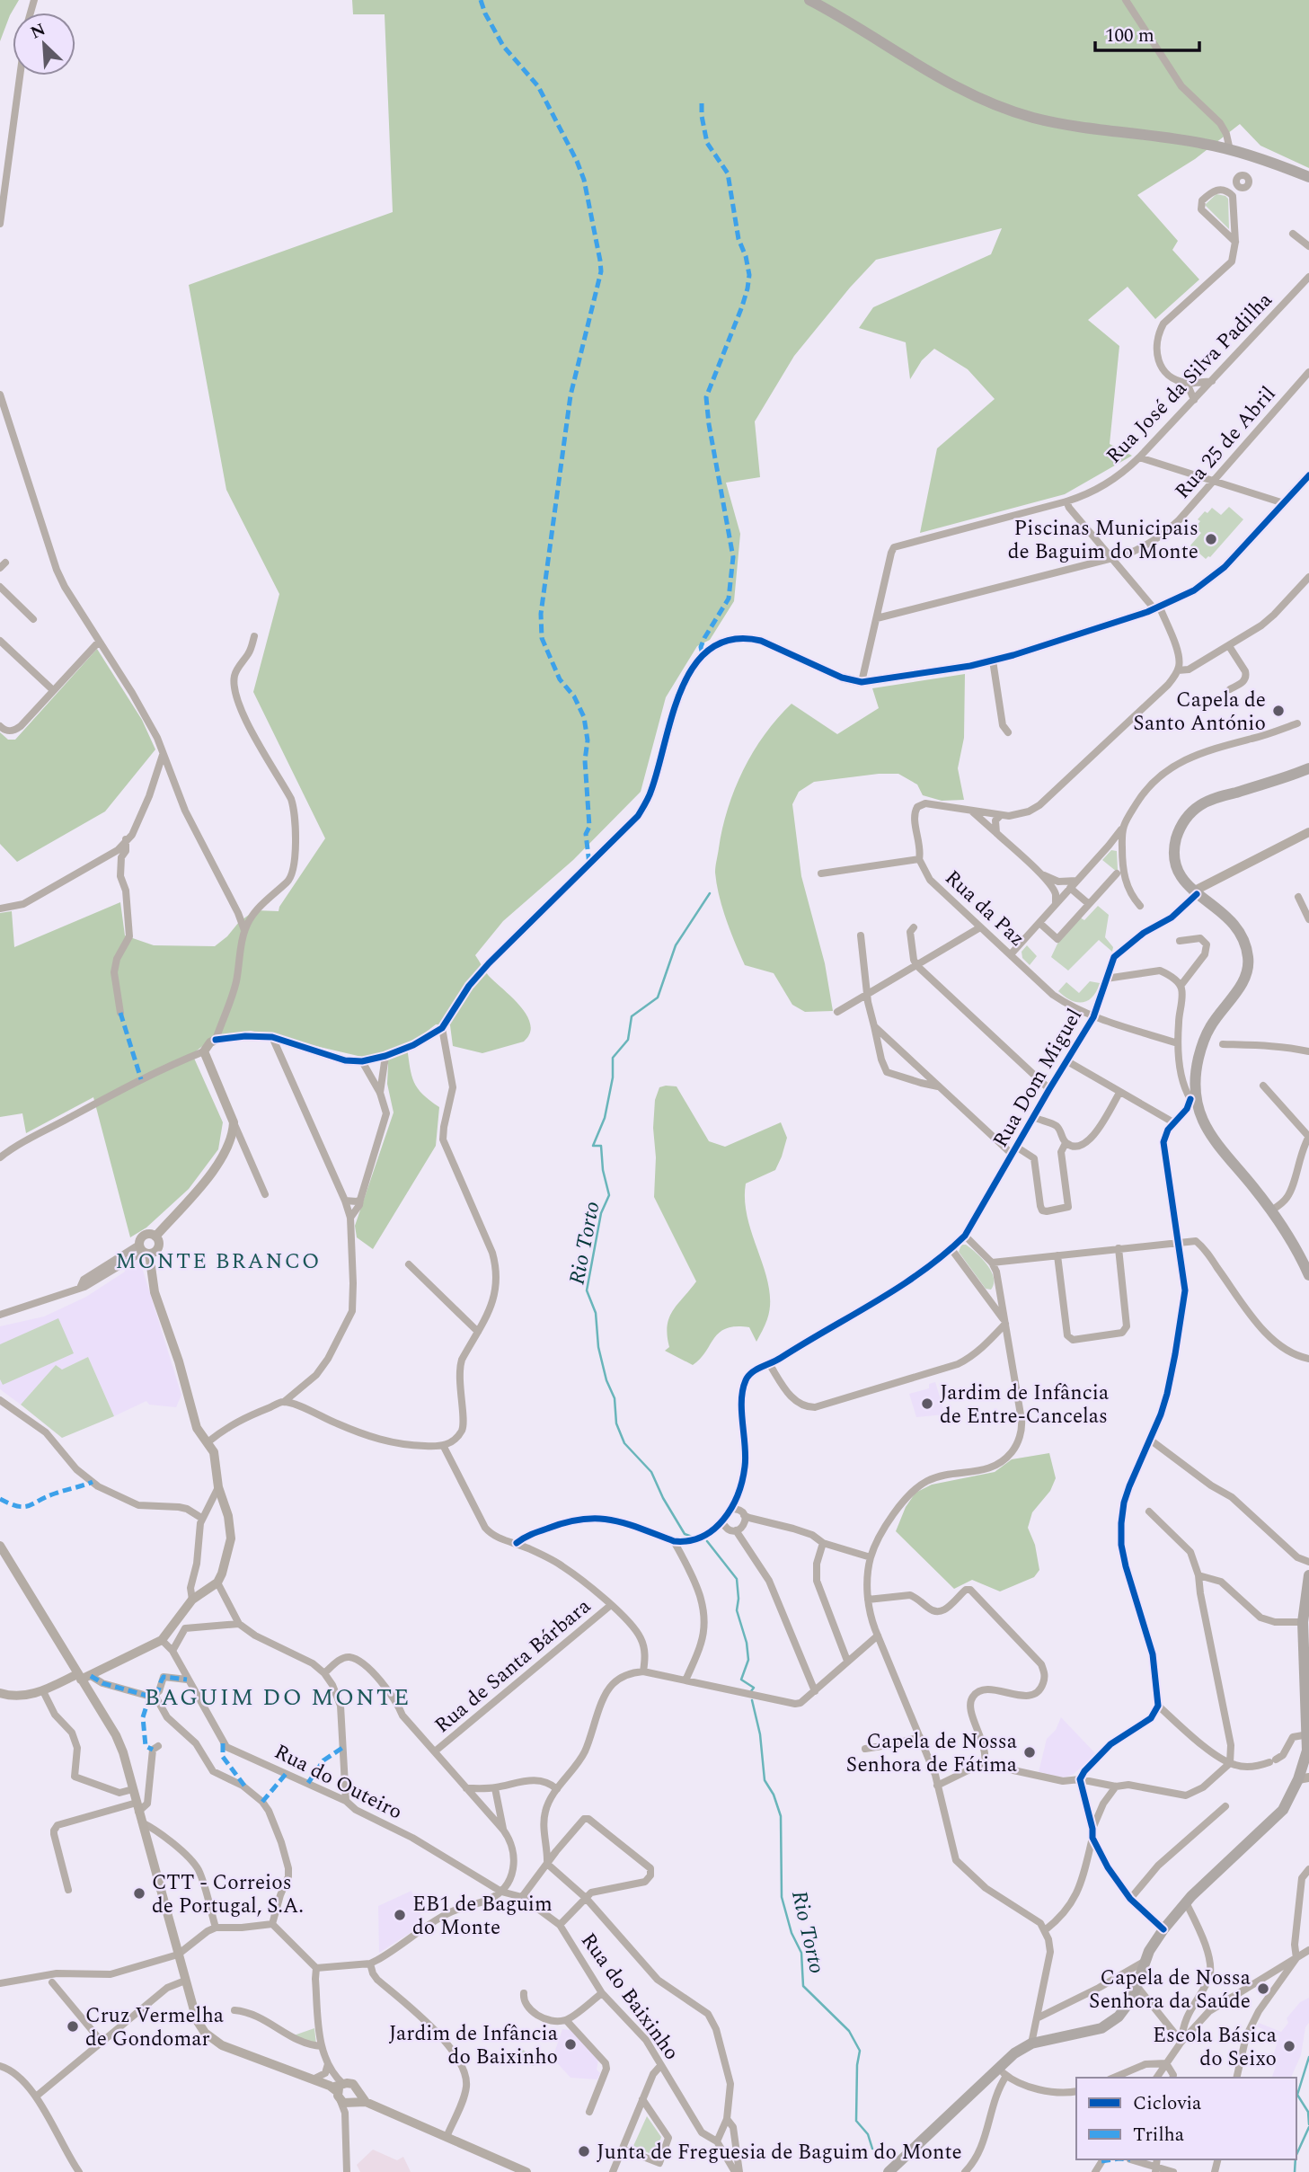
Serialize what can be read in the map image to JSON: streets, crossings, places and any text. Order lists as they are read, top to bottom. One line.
{"streets":{"street":["Rua José da Silva Padilha","Rua 25 de Abril","Rua da Paz","Rua Dom Miguel","Rua de Santa Bárbara","Rua do Outeiro","Rua do Baixinho"]},"crossings":[["Rua José da Silva Padilha","Rua 25 de Abril"],["Rua da Paz","Rua Dom Miguel"],["Rua do Outeiro","Rua do Baixinho"]],"districts":["MONTE BRANCO","BAGUIM DO MONTE"],"water":["Rio Torto"],"places":["Piscinas Municipais de Baguim do Monte","Capela de Santo António","Jardim de Infância de Entre-Cancelas","Capela de Nossa Senhora de Fátima","CTT - Correios de Portugal, S.A.","EB1 de Baguim do Monte","Capela de Nossa Senhora da Saúde","Cruz Vermelha de Gondomar","Jardim de Infância do Baixinho","Escola Básica do Seixo","Junta de Freguesia de Baguim do Monte"],"legend":["Ciclovia","Trilha"],"scale_bar":"100 m","north":"top left"}
